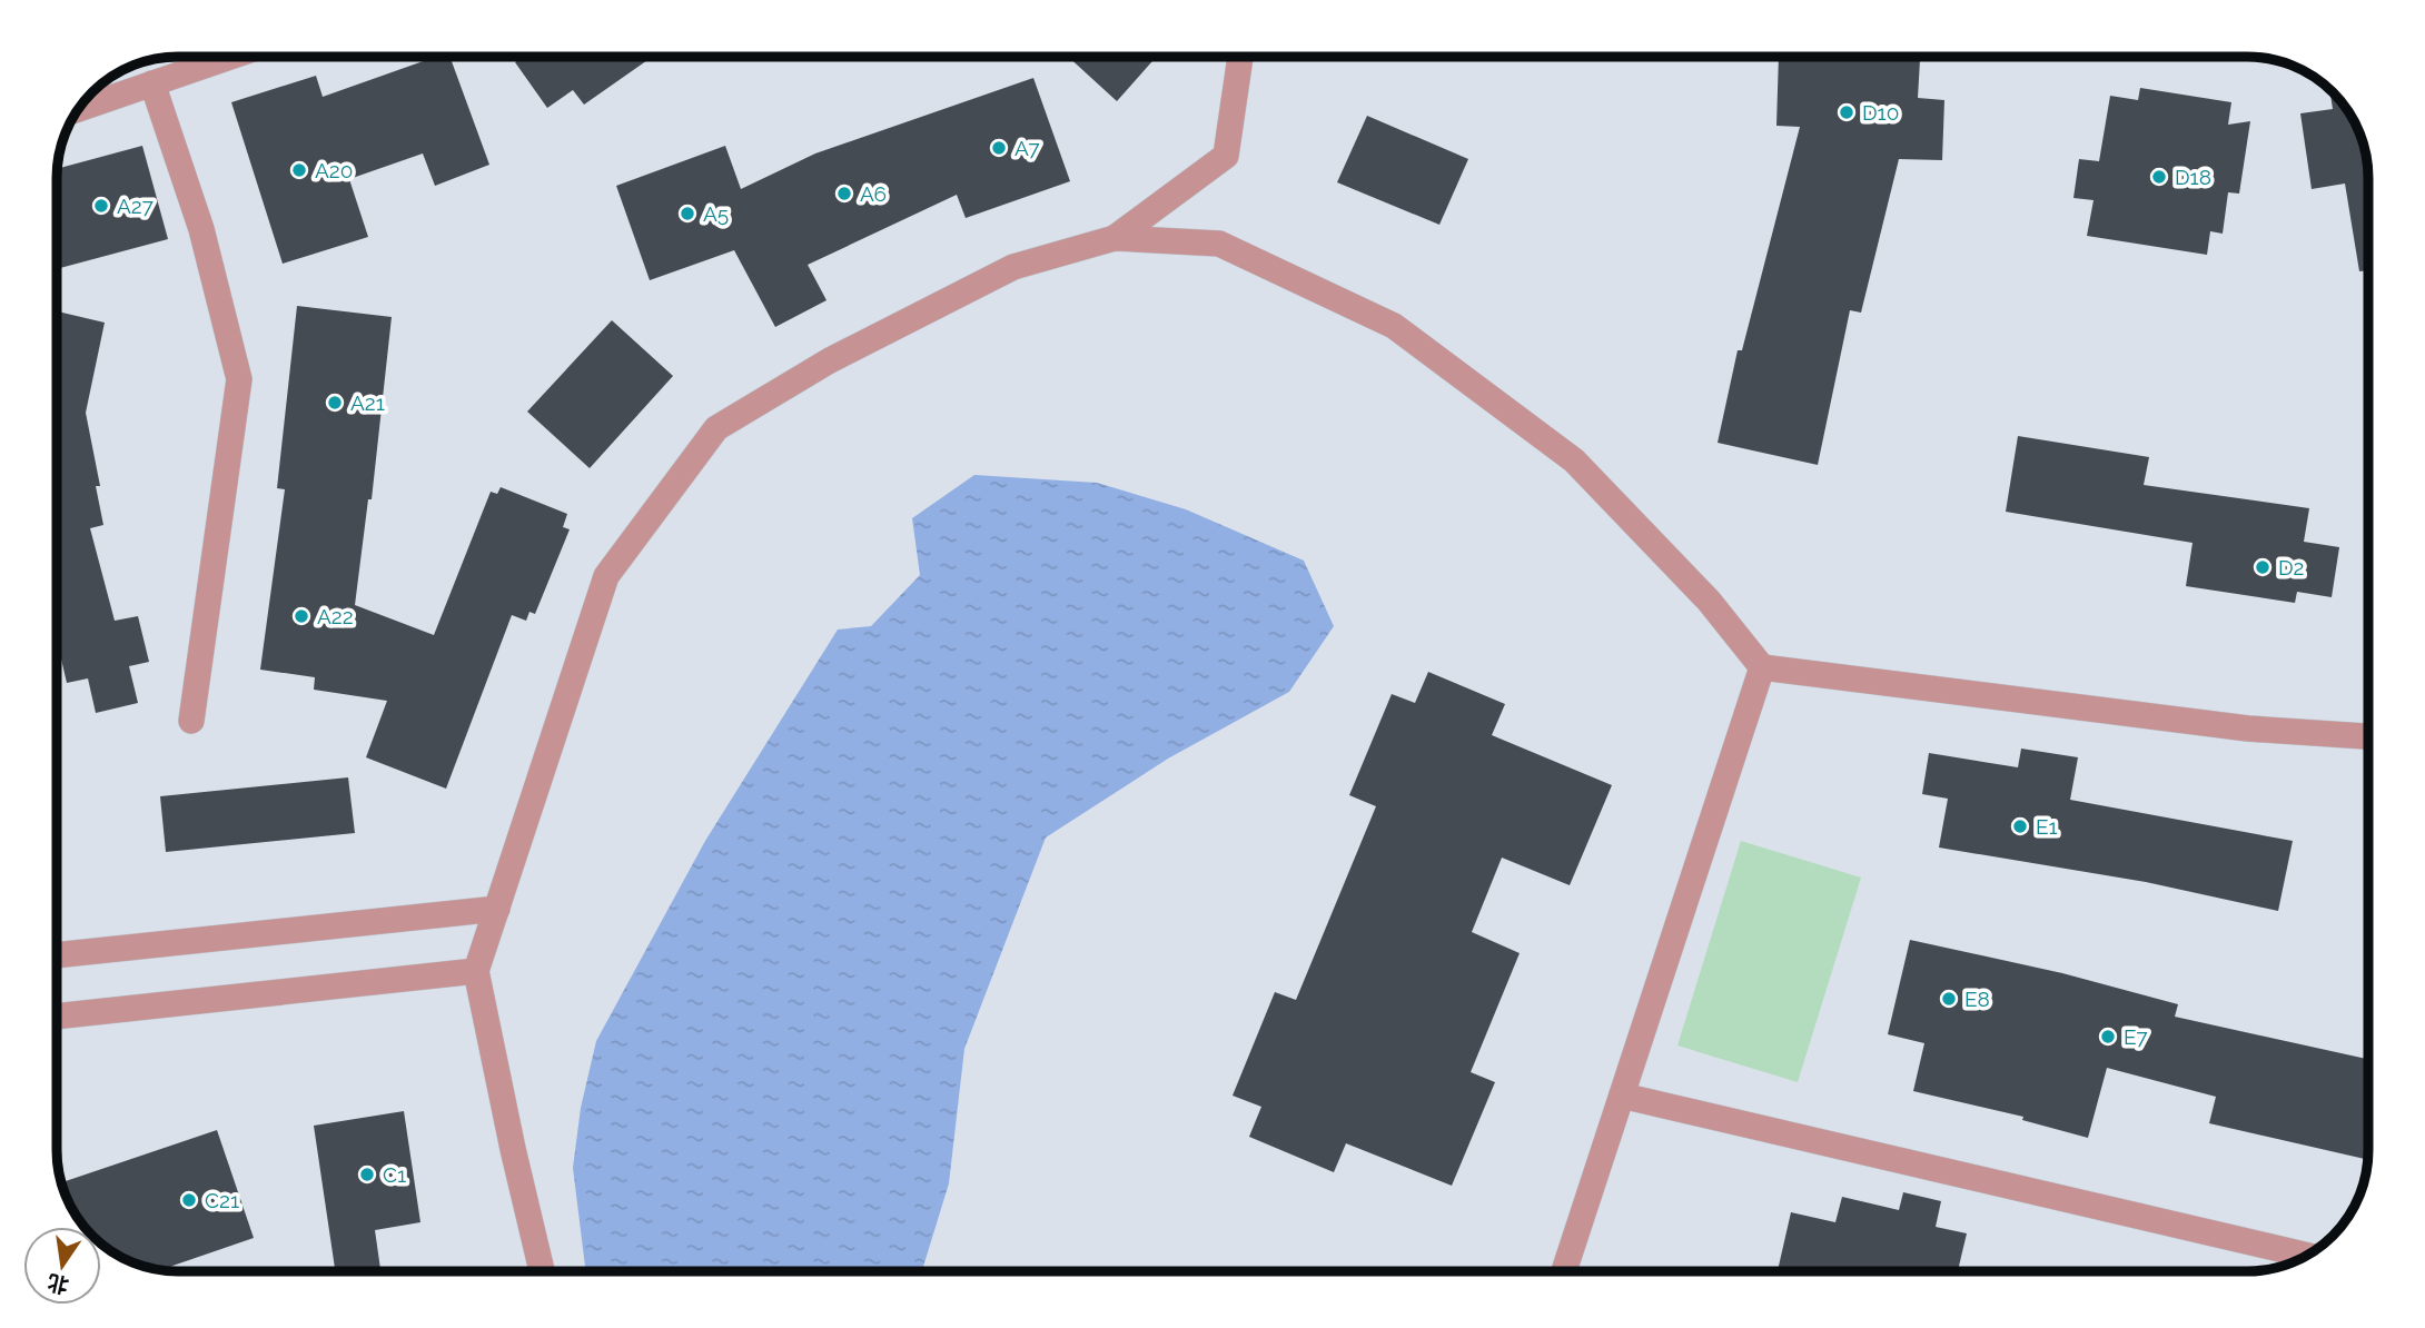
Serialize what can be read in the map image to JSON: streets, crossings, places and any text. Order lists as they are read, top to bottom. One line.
{"places":["D10","A7","A20","D18","A6","A27","A5","A21","D2","A22","E1","E8","E7","C1","C21"],"north":"bottom"}
